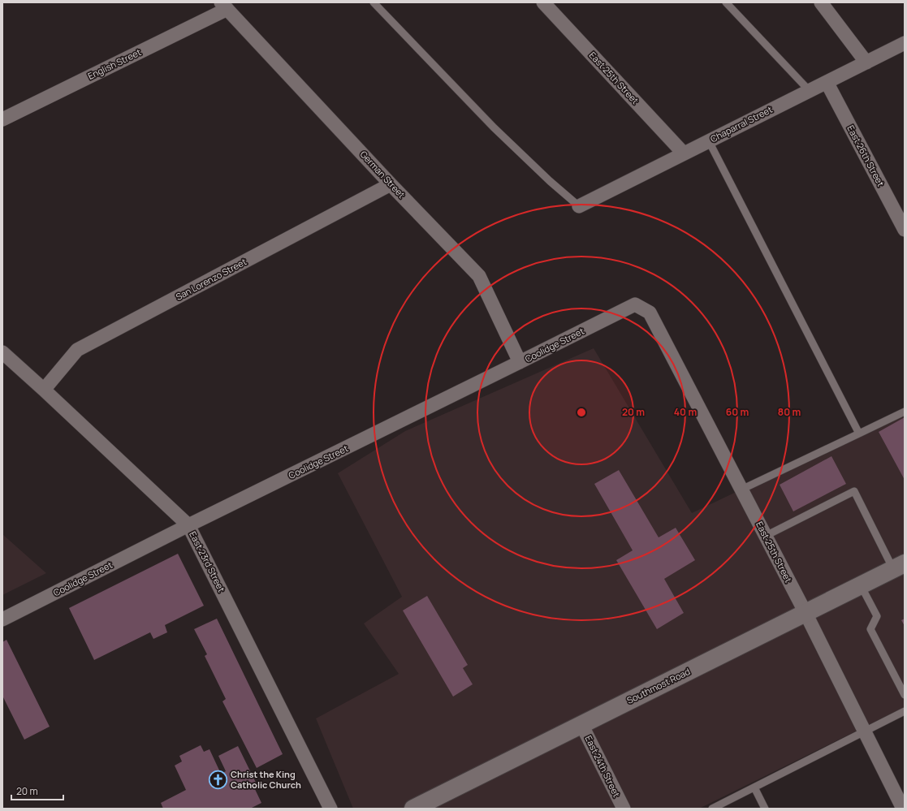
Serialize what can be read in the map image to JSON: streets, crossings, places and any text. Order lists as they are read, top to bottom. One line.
{"streets":{"main road":["Southmost Road"],"street":["English Street","East 25th Street","Chaparral Street","East 26th Street","German Street","San Lorenzo Street","Coolidge Street","East 23rd Street","East 24th Street"]},"crossings":[["English Street","German Street"],["East 25th Street","Chaparral Street"],["East 25th Street","Coolidge Street"],["East 25th Street","Southmost Road"],["Chaparral Street","East 26th Street"],["German Street","San Lorenzo Street"],["German Street","Coolidge Street"],["San Lorenzo Street","East 23rd Street"],["Coolidge Street","East 23rd Street"],["Southmost Road","East 24th Street"]],"places":{"church":["Christ the King Catholic Church"]},"scale_bar":"20 m","rings":["20 m","40 m","60 m","80 m"]}
